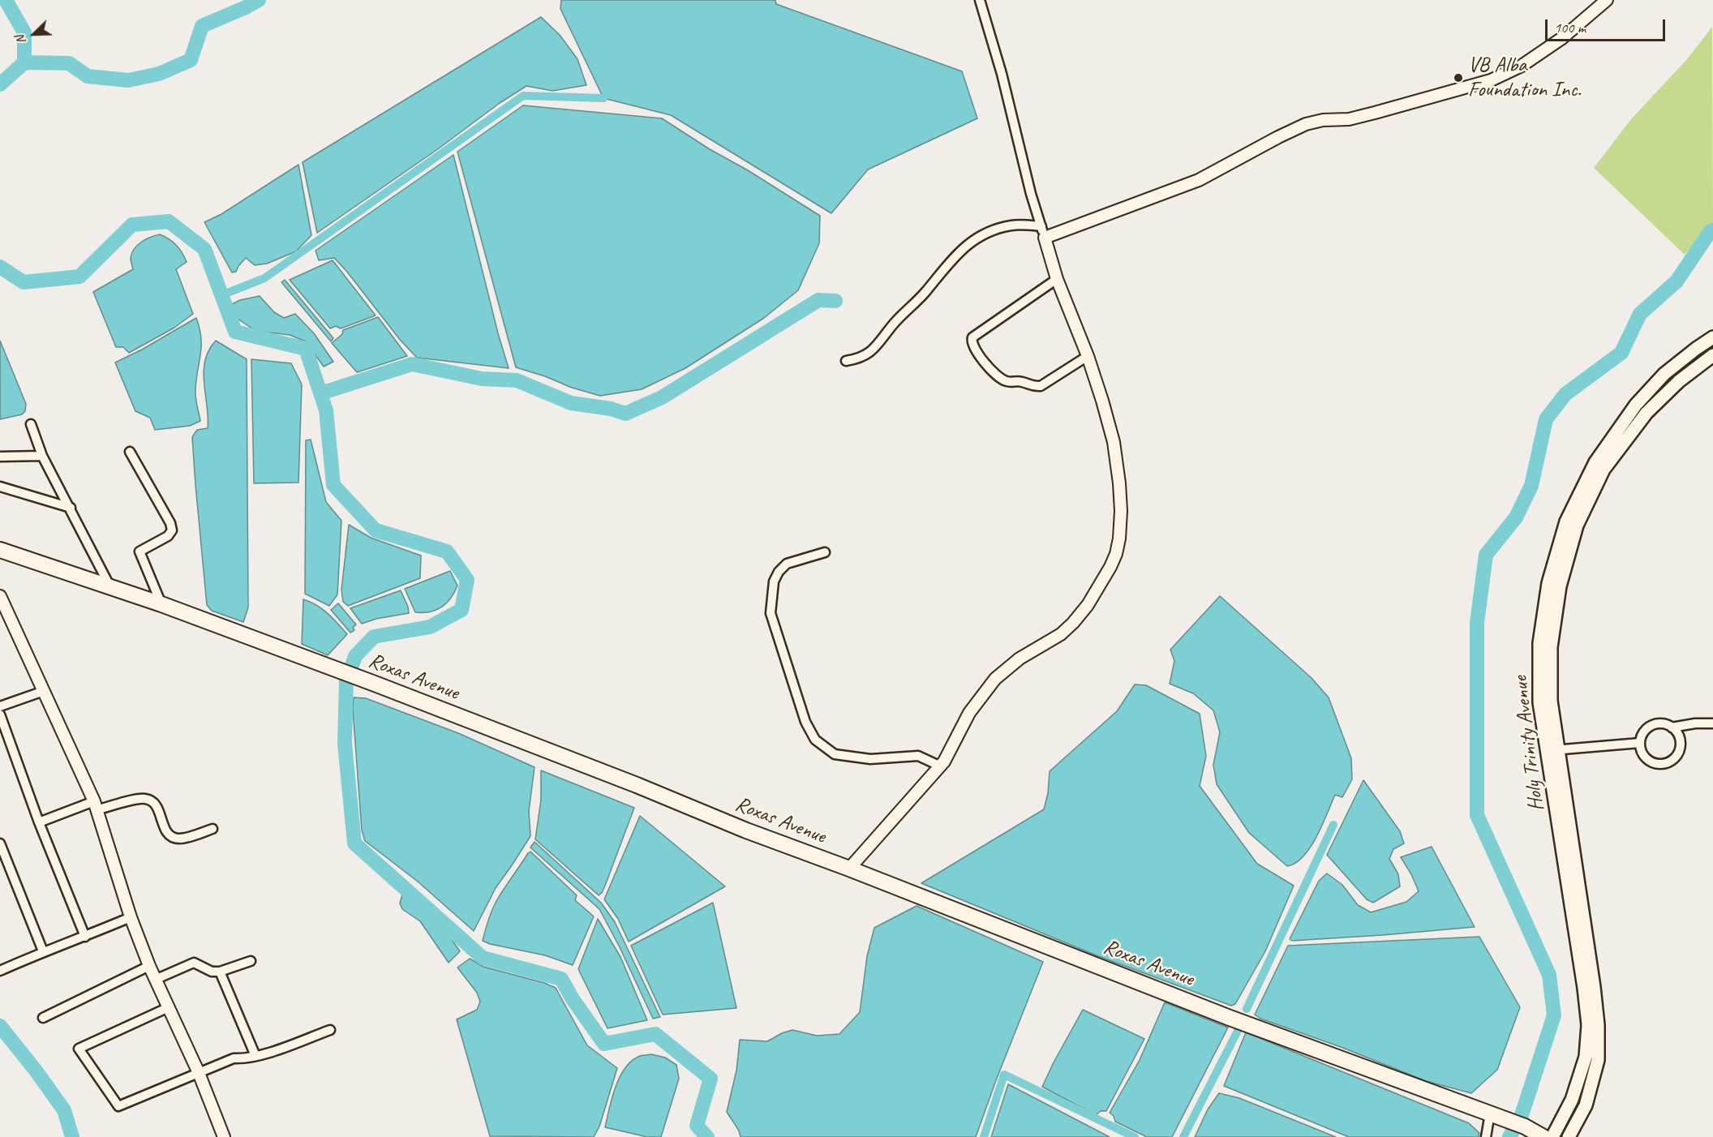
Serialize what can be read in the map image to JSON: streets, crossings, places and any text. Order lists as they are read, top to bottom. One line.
{"streets":{"main road":["Roxas Avenue","Holy Trinity Avenue"]},"places":["VB Alba Foundation Inc."],"scale_bar":"100 m","north":"bottom left"}
